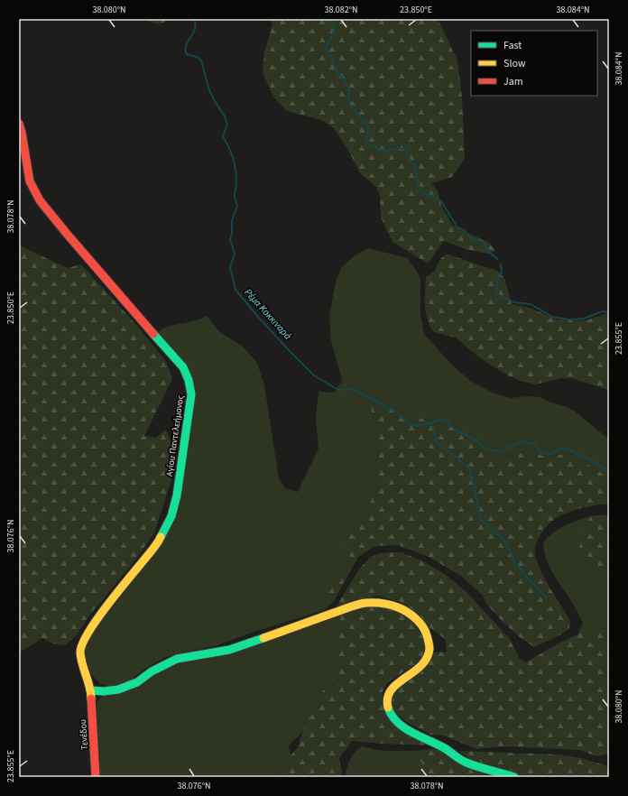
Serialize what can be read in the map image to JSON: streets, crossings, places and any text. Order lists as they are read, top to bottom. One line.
{"streets":{"street":["Αγίου Παντελεήμονος","Τενέδου"]},"crossings":[["Αγίου Παντελεήμονος","Τενέδου"]],"water":["Ρέμα Κοκκιναρά"],"legend":["Fast","Slow","Jam"],"coordinates":["38.080°N","38.082°N","23.850°E","38.084°N","38.078°N","23.855°E","38.076°N"]}
